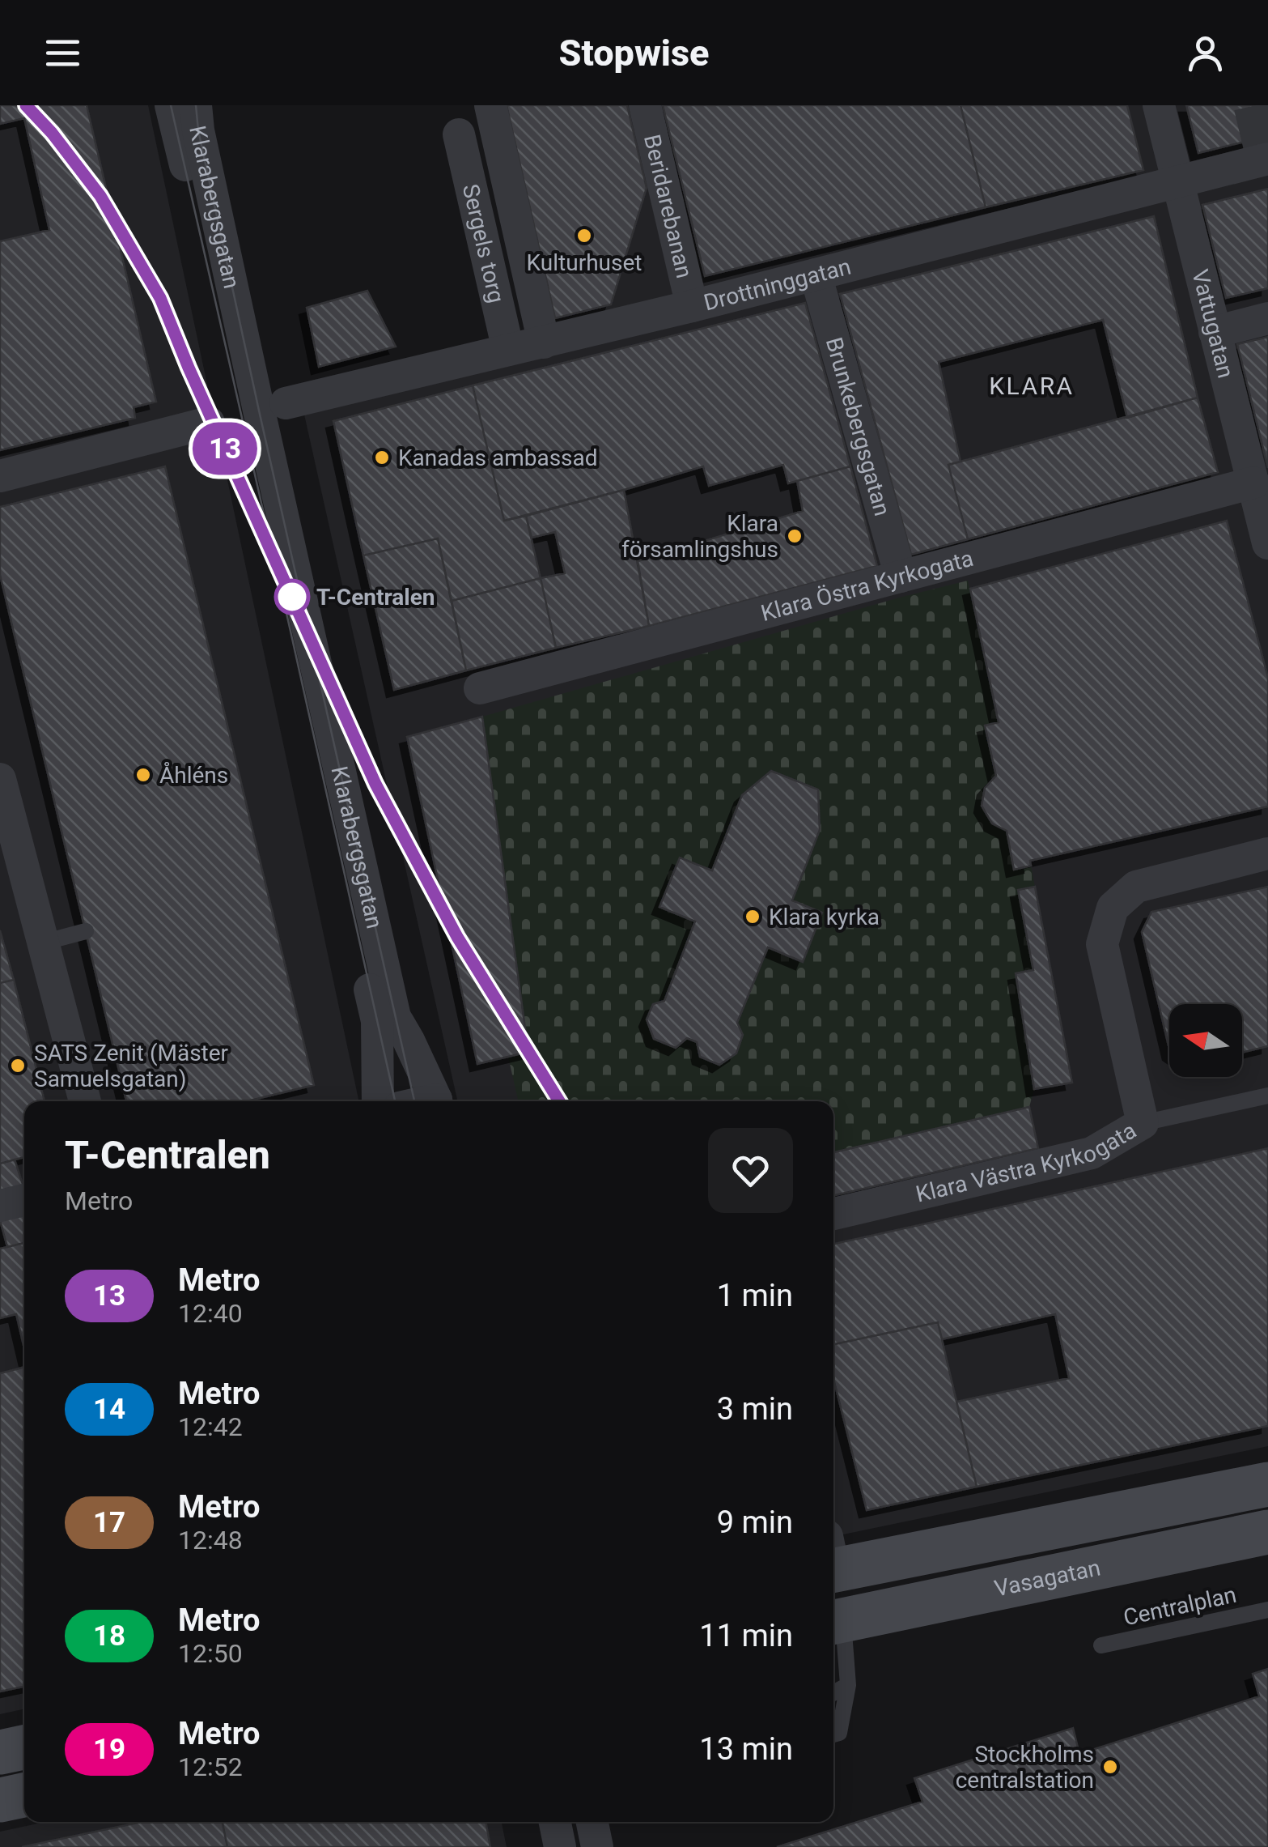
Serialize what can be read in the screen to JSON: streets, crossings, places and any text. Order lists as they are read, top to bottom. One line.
{"streets":{"main road":["Vasagatan"],"street":["Beridarebanan","Klarabergsgatan","Sergels torg","Drottninggatan","Vattugatan","Brunkebergsgatan","Klara Östra Kyrkogata","Klara Västra Kyrkogata"],"lane":["Centralplan"]},"crossings":[["Beridarebanan","Drottninggatan"],["Sergels torg","Drottninggatan"],["Drottninggatan","Vattugatan"],["Drottninggatan","Brunkebergsgatan"],["Vattugatan","Klara Östra Kyrkogata"],["Brunkebergsgatan","Klara Östra Kyrkogata"]],"districts":["KLARA"],"places":["Kulturhuset","Kanadas ambassad","Klara församlingshus","T-Centralen","Åhléns","Klara kyrka","SATS Zenit (Mäster Samuelsgatan)","Stockholms centralstation"],"lines":["metro line 13"],"north":"left","page":{"header":"Stopwise","on_map":"13","heading":["T-Centralen","Metro"],"list":[{"mark":"13","name":"Metro","note":"12:40","value":"1 min"},{"mark":"14","name":"Metro","note":"12:42","value":"3 min"},{"mark":"17","name":"Metro","note":"12:48","value":"9 min"},{"mark":"18","name":"Metro","note":"12:50","value":"11 min"},{"mark":"19","name":"Metro","note":"12:52","value":"13 min"}]}}
